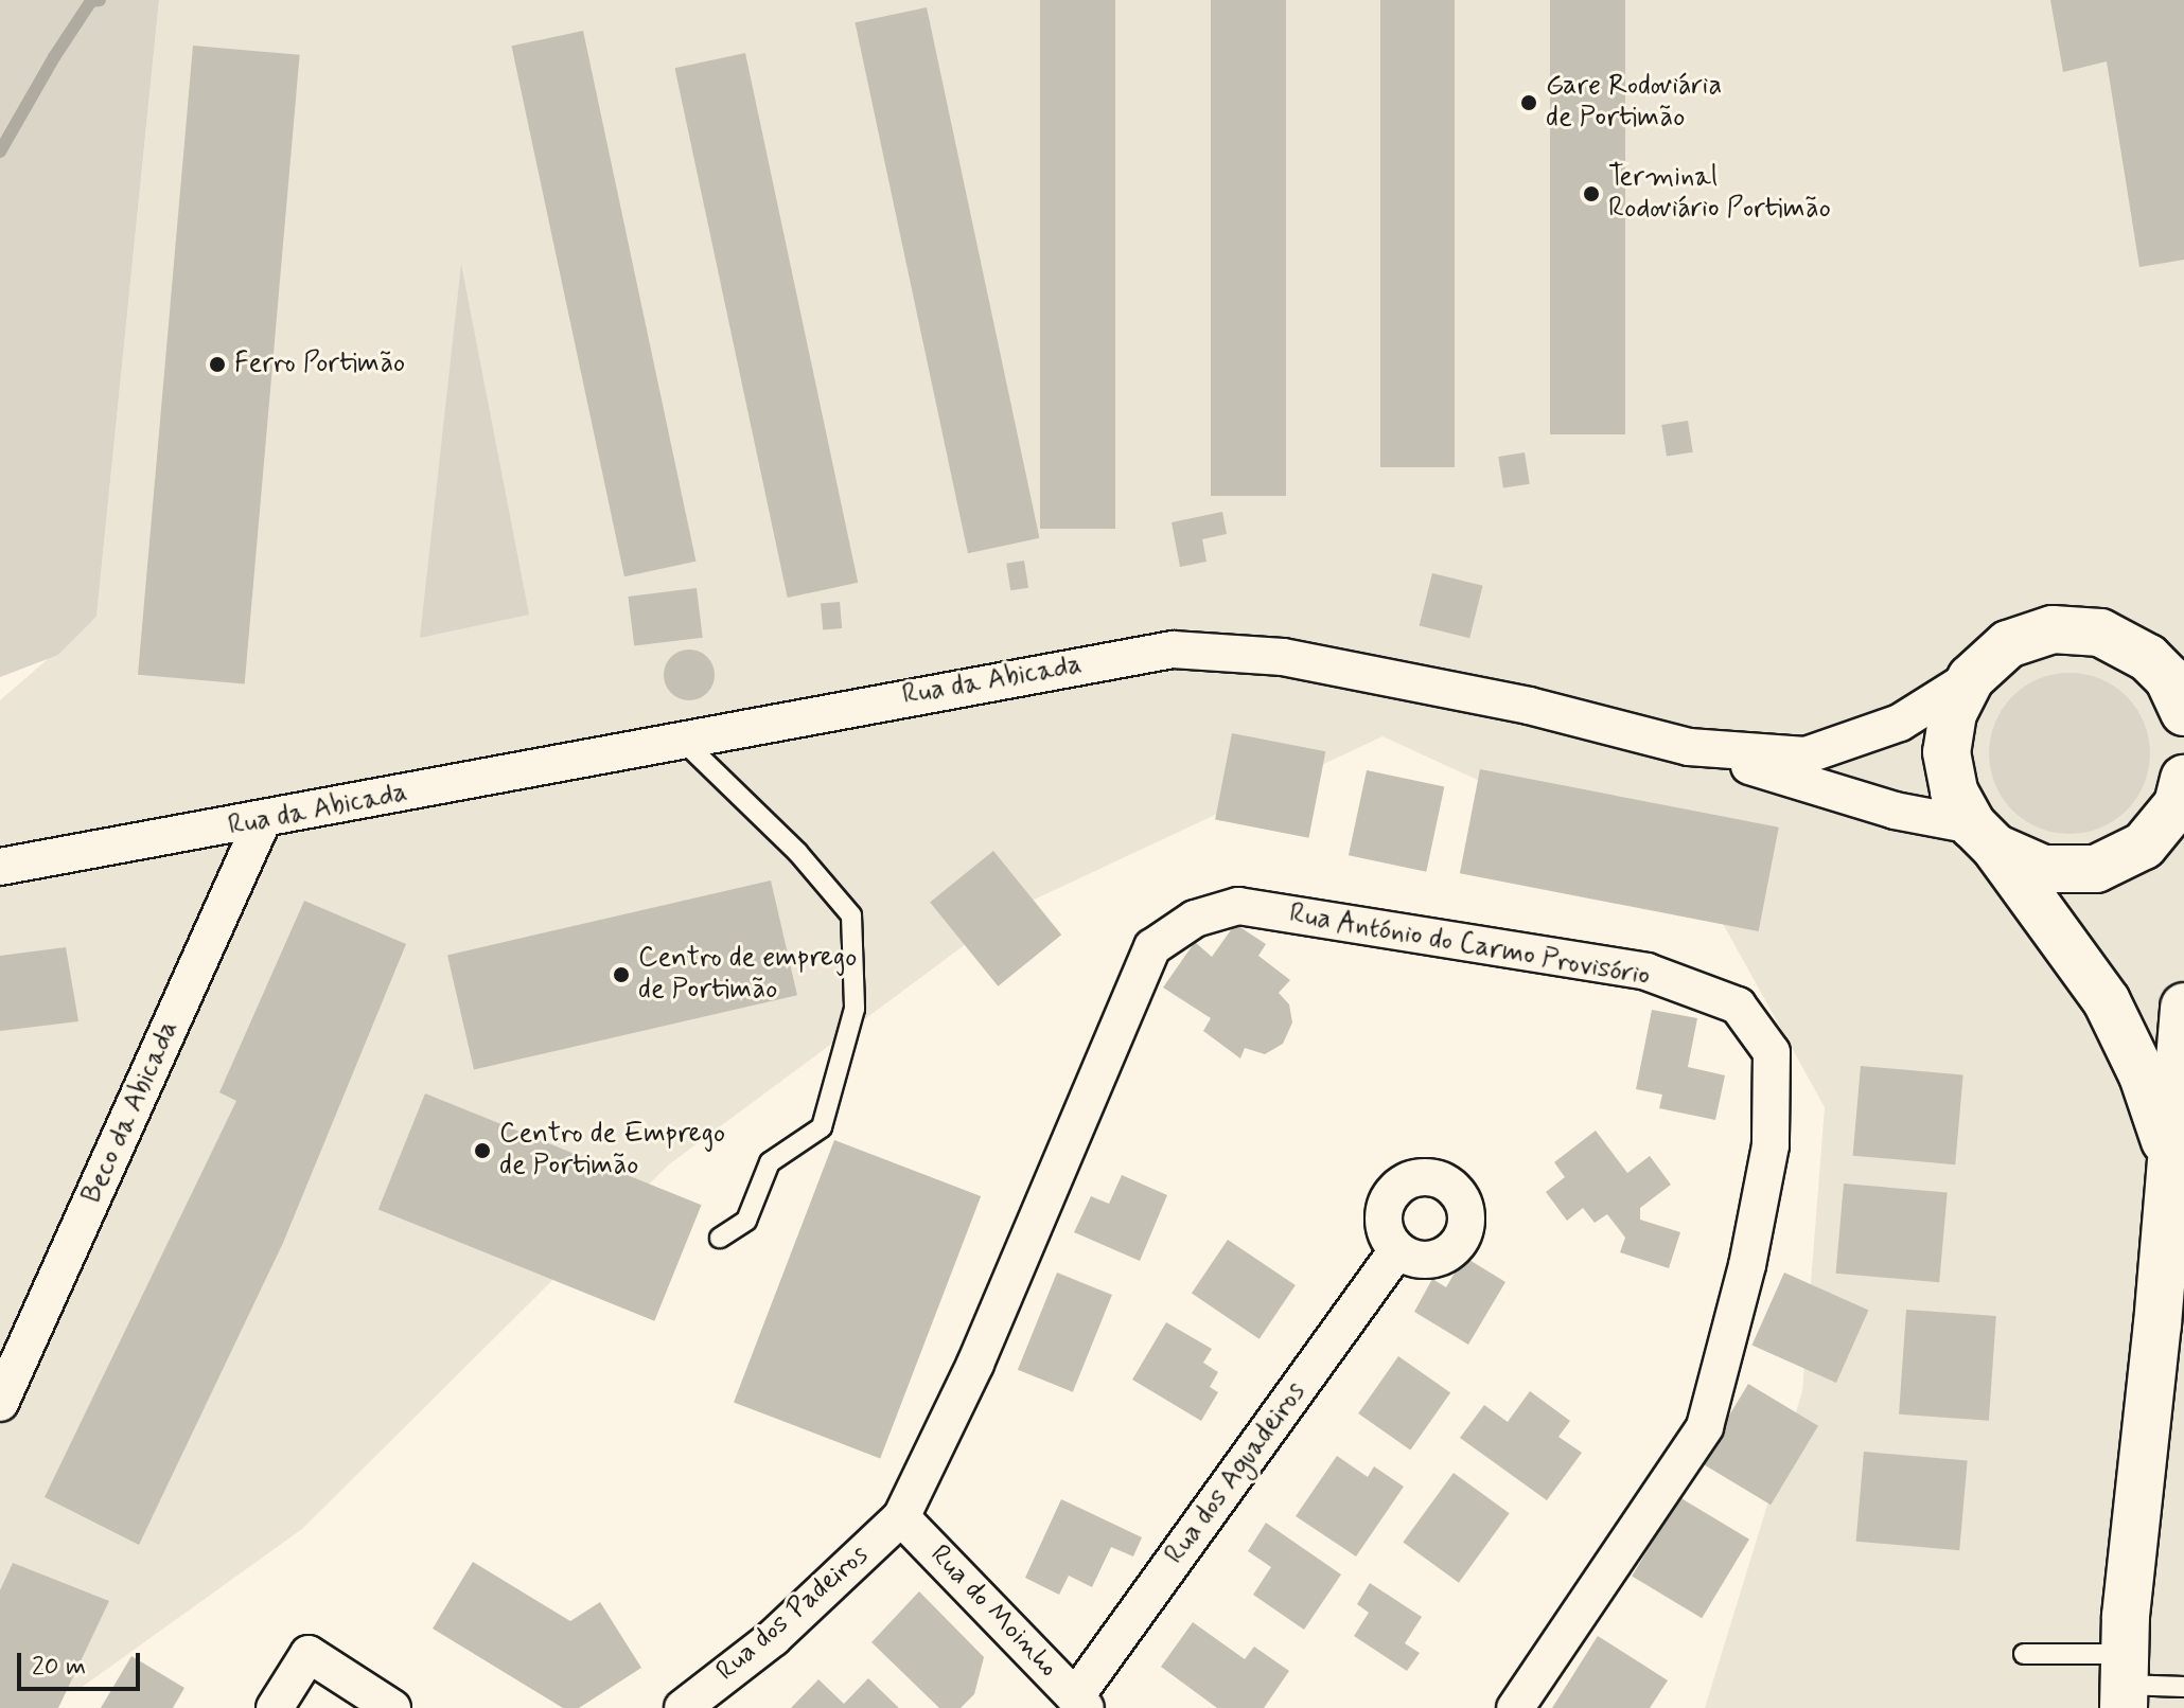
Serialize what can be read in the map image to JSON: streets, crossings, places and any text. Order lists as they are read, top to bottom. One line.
{"streets":{"street":["Rua da Abicada","Rua António do Carmo Provisório","Beco da Abicada","Rua dos Aguadeiros","Rua do Moinho","Rua dos Padeiros"]},"crossings":[["Rua da Abicada","Beco da Abicada"],["Rua António do Carmo Provisório","Rua do Moinho"],["Rua António do Carmo Provisório","Rua dos Padeiros"],["Rua dos Aguadeiros","Rua do Moinho"],["Rua do Moinho","Rua dos Padeiros"]],"places":["Gare Rodoviária de Portimão","Terminal Rodoviário Portimão","Ferro Portimão","Centro de emprego de Portimão","Centro de Emprego de Portimão"],"scale_bar":"20 m"}
